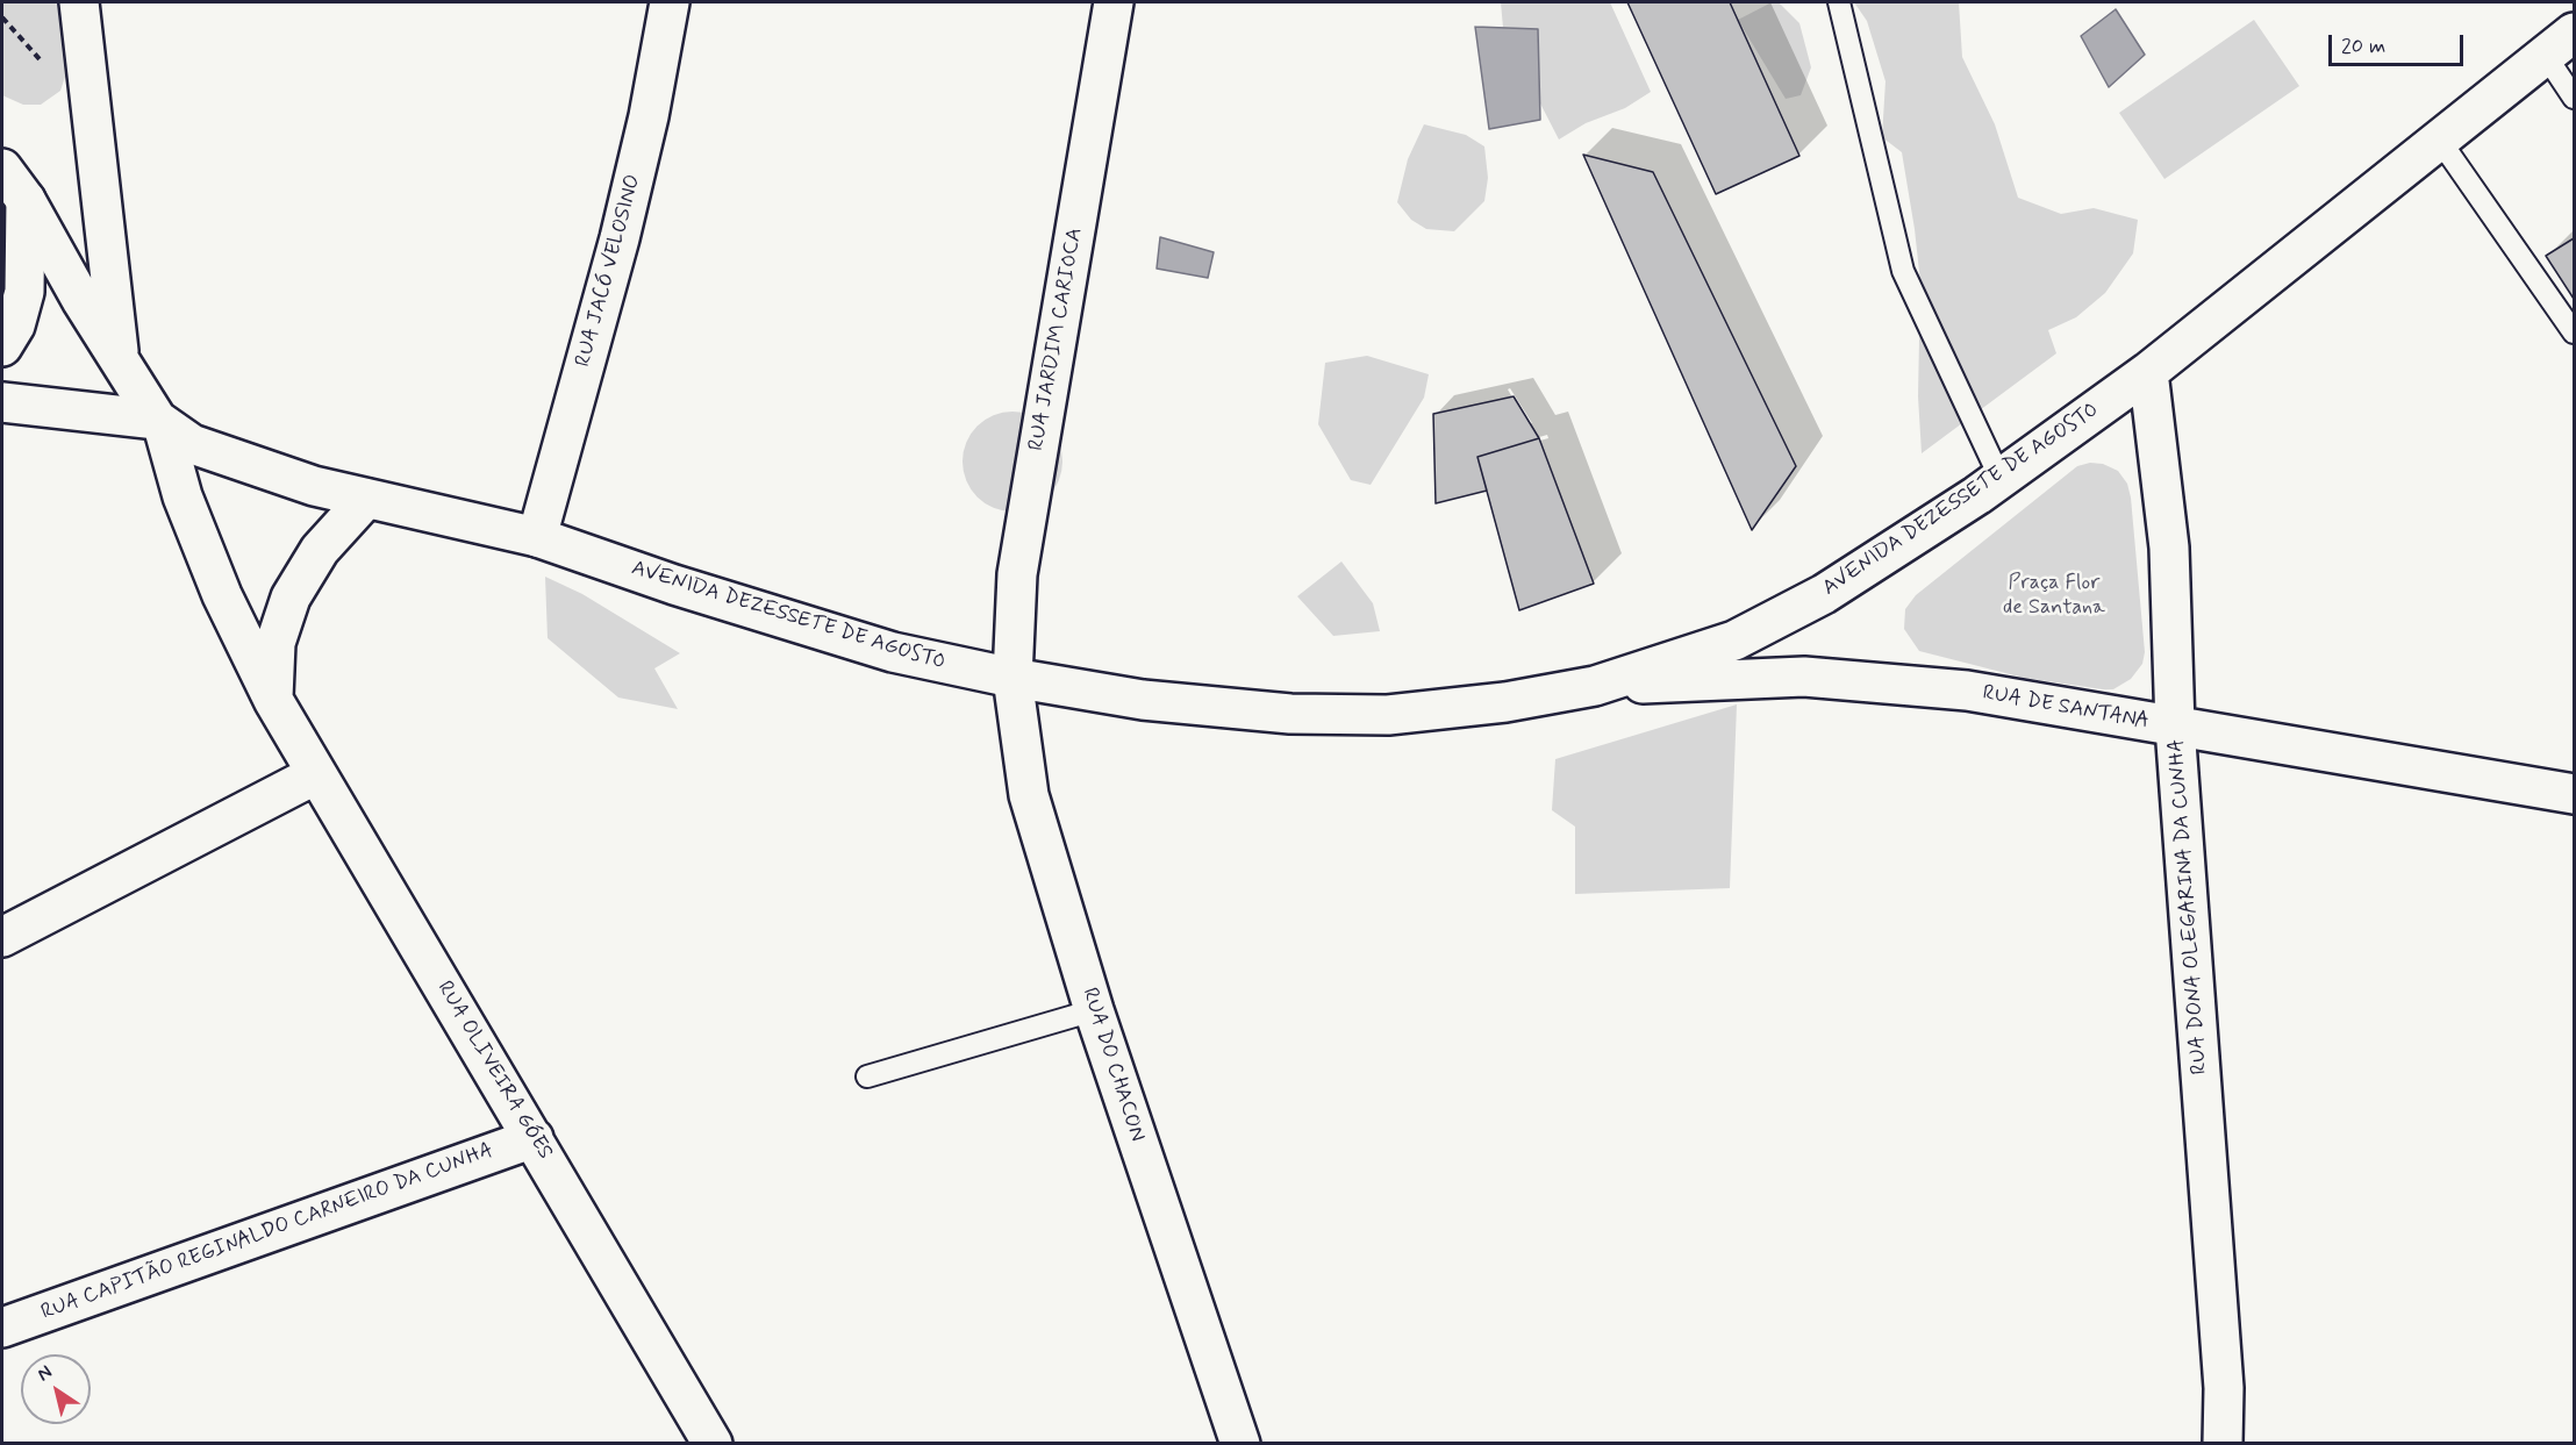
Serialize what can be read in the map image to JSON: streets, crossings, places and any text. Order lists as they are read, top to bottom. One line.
{"streets":{"street":["RUA JACÓ VELOSINO","RUA JARDIM CARIOCA","AVENIDA DEZESSETE DE AGOSTO","RUA DE SANTANA","RUA DONA OLEGARINA DA CUNHA","RUA DO CHACON","RUA OLIVEIRA GÓES","RUA CAPITÃO REGINALDO CARNEIRO DA CUNHA"]},"crossings":[["RUA JACÓ VELOSINO","AVENIDA DEZESSETE DE AGOSTO"],["RUA JARDIM CARIOCA","AVENIDA DEZESSETE DE AGOSTO"],["RUA JARDIM CARIOCA","RUA DO CHACON"],["AVENIDA DEZESSETE DE AGOSTO","RUA DE SANTANA"],["AVENIDA DEZESSETE DE AGOSTO","RUA DONA OLEGARINA DA CUNHA"],["AVENIDA DEZESSETE DE AGOSTO","RUA DO CHACON"],["AVENIDA DEZESSETE DE AGOSTO","RUA OLIVEIRA GÓES"],["RUA DE SANTANA","RUA DONA OLEGARINA DA CUNHA"],["RUA OLIVEIRA GÓES","RUA CAPITÃO REGINALDO CARNEIRO DA CUNHA"]],"parks":["Praça Flor de Santana"],"scale_bar":"20 m","north":"top left"}
